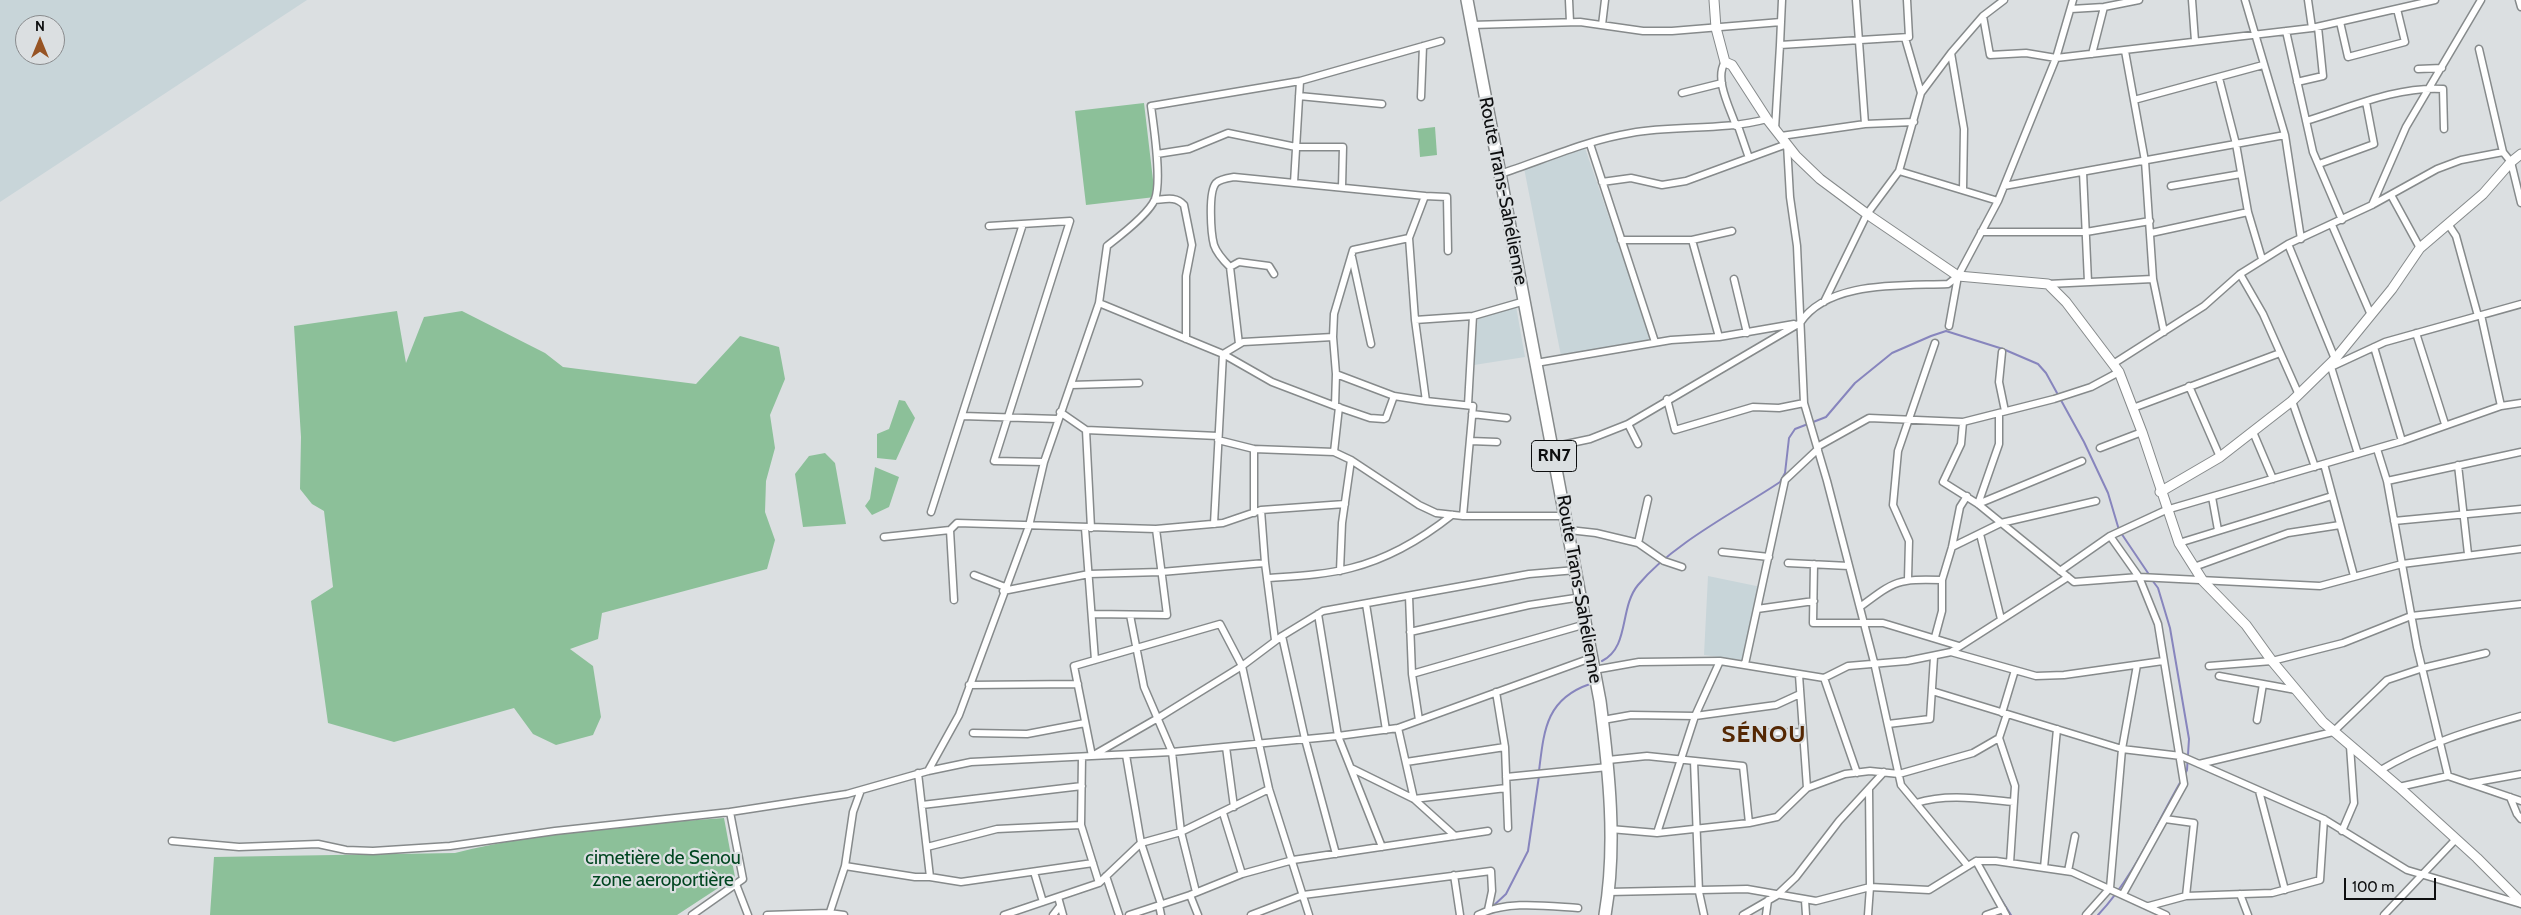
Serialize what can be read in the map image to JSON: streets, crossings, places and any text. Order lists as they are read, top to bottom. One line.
{"streets":{"highway":["Route Trans-Sahélienne","RN7"]},"districts":["SÉNOU"],"parks":["cimetière de Senou zone aeroportière"],"scale_bar":"100 m","north":"top"}
